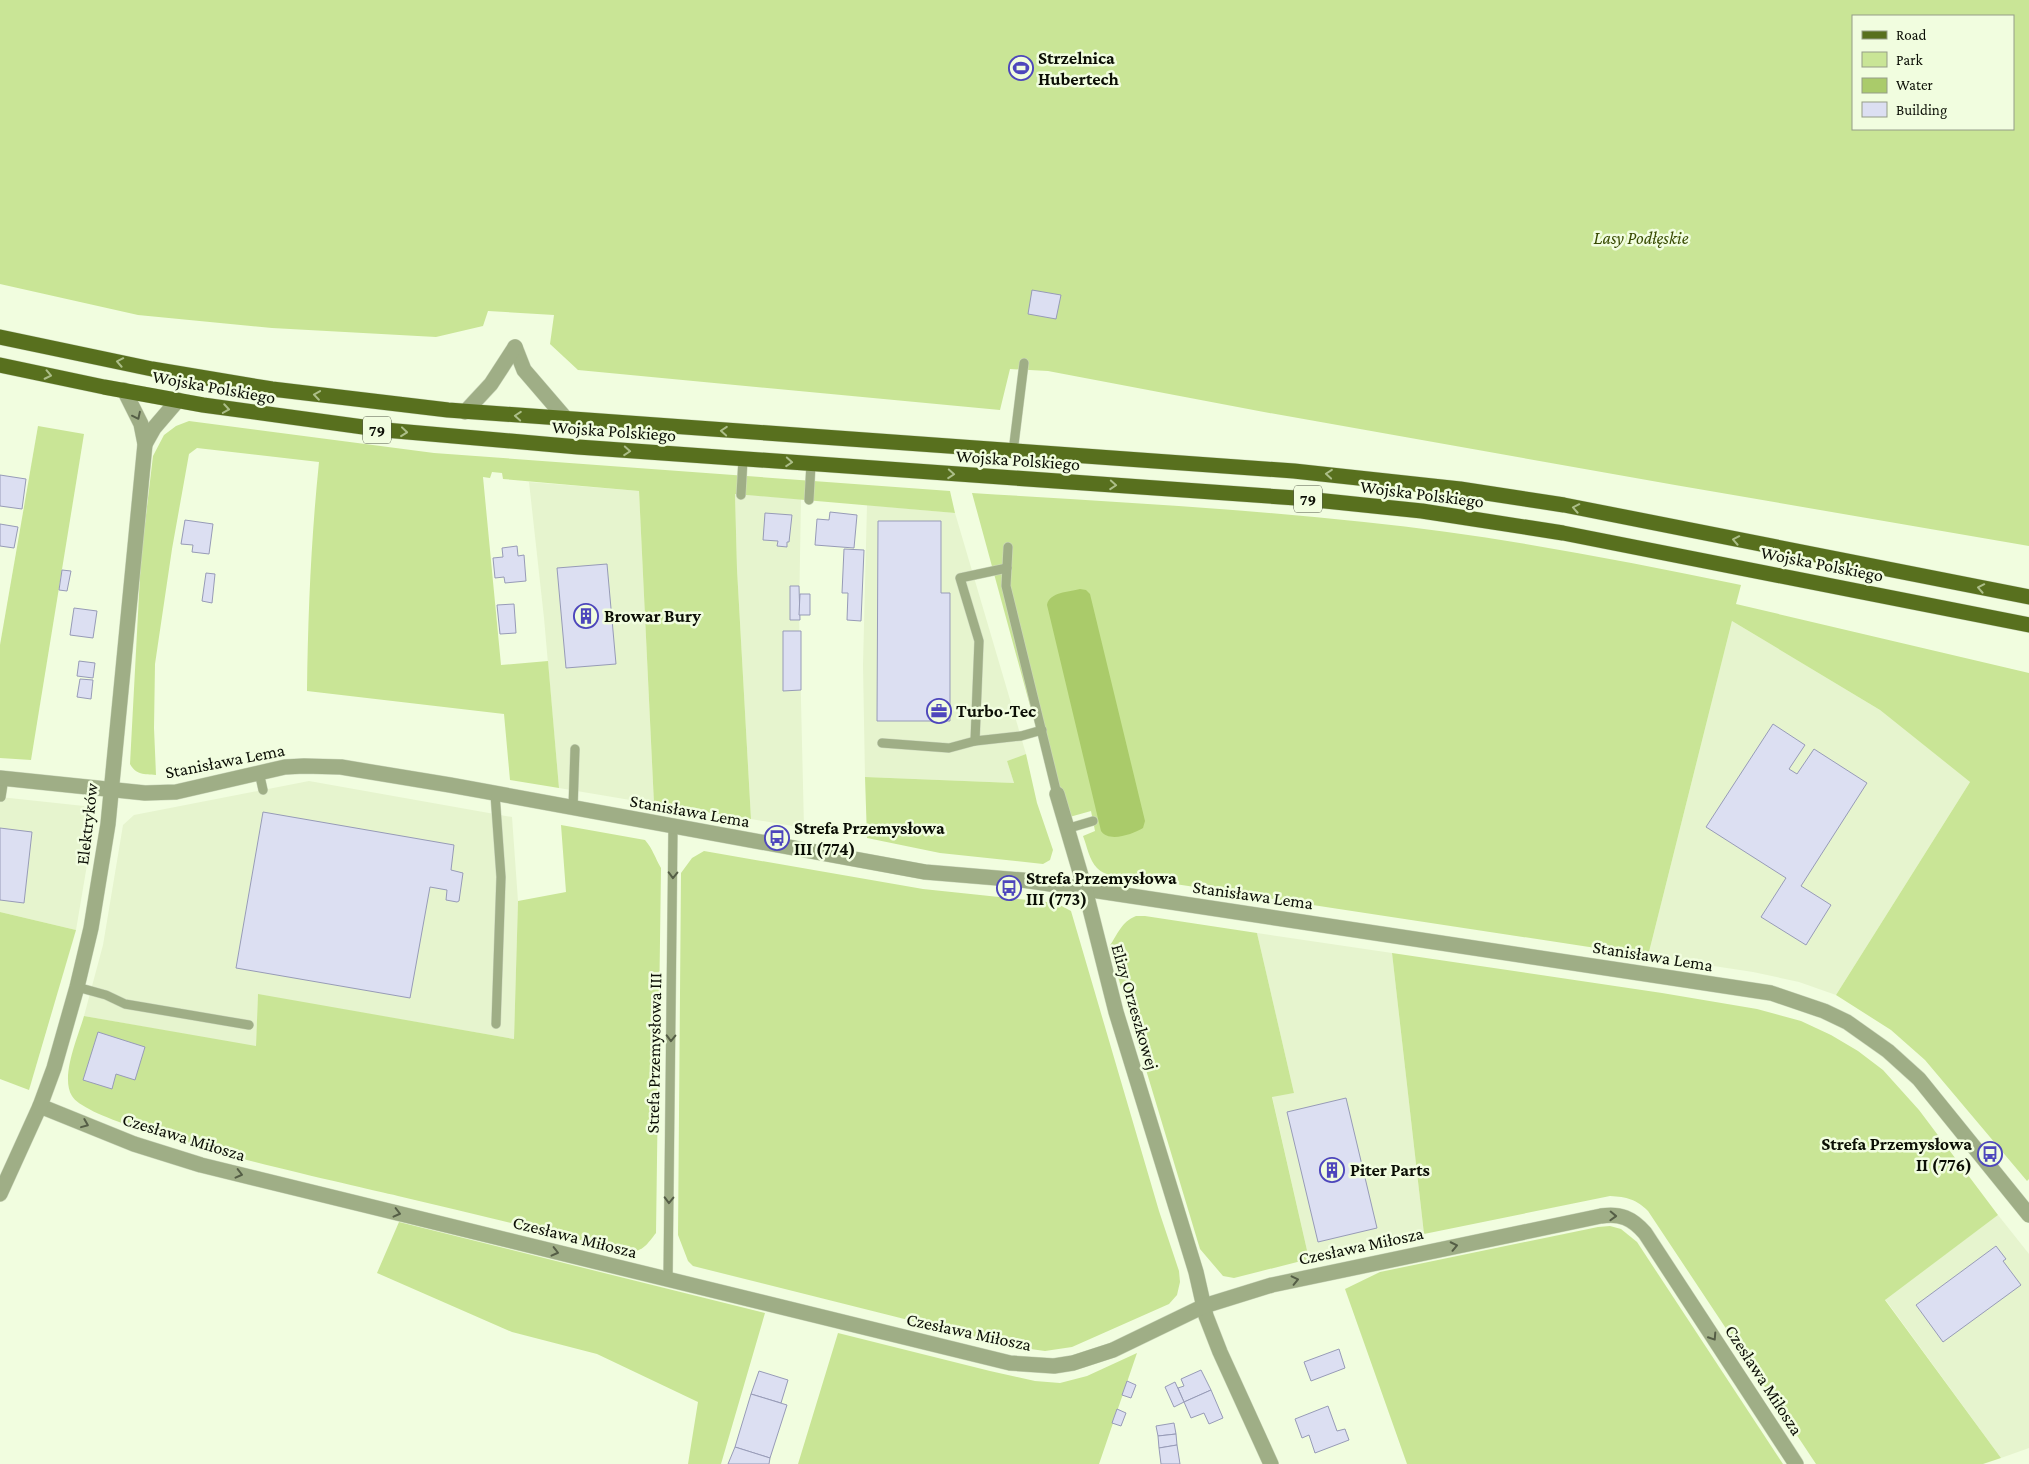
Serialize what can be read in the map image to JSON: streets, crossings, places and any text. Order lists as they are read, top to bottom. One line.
{"streets":{"main road":["Wojska Polskiego","79"],"street":["Stanisława Lema","Elektryków","Elizy Orzeszkowej","Czesława Miłosza"],"lane":["Strefa Przemysłowa III"]},"crossings":[["Wojska Polskiego","Elektryków"],["Stanisława Lema","Elektryków"],["Stanisława Lema","Elizy Orzeszkowej"],["Stanisława Lema","Strefa Przemysłowa III"],["Elektryków","Czesława Miłosza"],["Elizy Orzeszkowej","Czesława Miłosza"],["Strefa Przemysłowa III","Czesława Miłosza"]],"one_way":["Strefa Przemysłowa III","Czesława Miłosza"],"parks":["Lasy Podłęskie"],"places":{"sports":["Strzelnica Hubertech"],"building":["Browar Bury","Piter Parts"],"office":["Turbo-Tec"],"bus stop":["Strefa Przemysłowa III (774)","Strefa Przemysłowa III (773)","Strefa Przemysłowa II (776)"]},"legend":["Road","Park","Water","Building"]}
